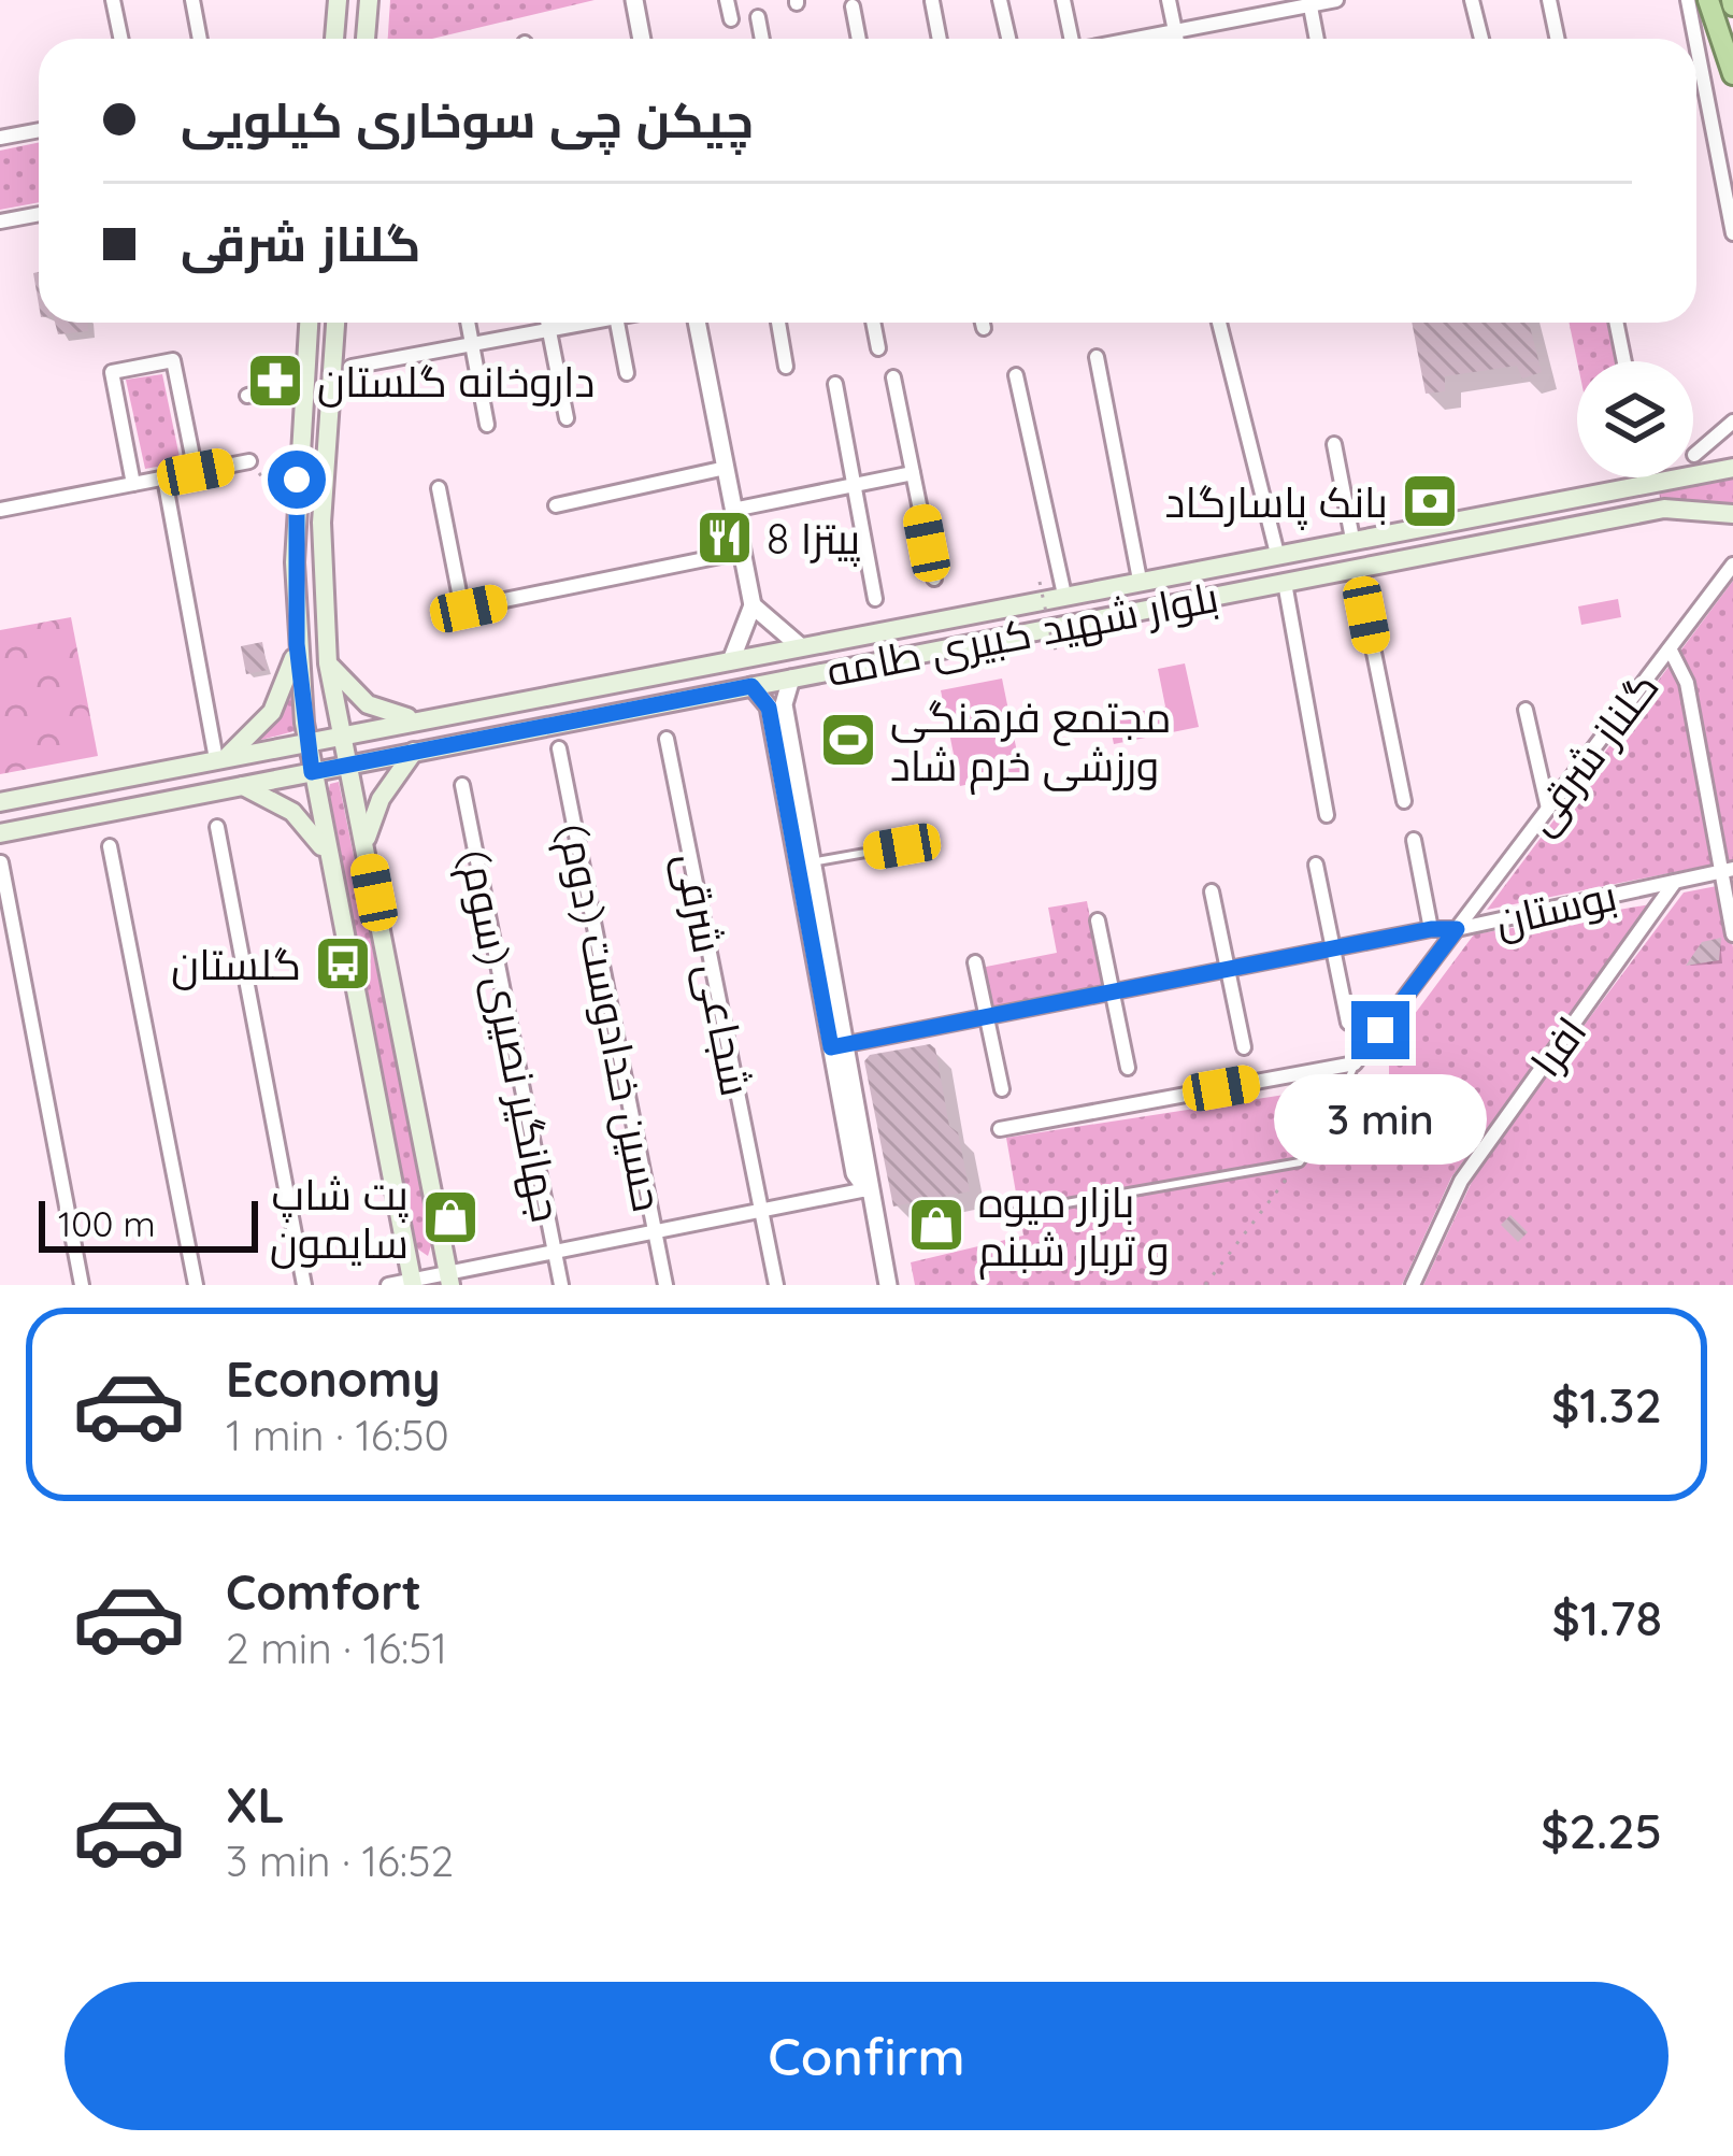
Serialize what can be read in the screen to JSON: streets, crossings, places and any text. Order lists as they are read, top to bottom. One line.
{"streets":{"main road":["بلوار شهید کبیری طامه"],"street":["گلناز شرقی","بوستان","شجاعی شرقی","حسین خدادوست (دوم)","جهانگیر نصیری (سوم)","افرا"]},"crossings":[["گلناز شرقی","بوستان"],["بوستان","افرا"]],"places":{"pharmacy":["داروخانه گلستان"],"bank":["بانک پاسارگاد"],"restaurant":["پیتزا 8"],"sports":["مجتمع فرهنگی ورزشی خرم شاد"],"bus stop":["گلستان"],"shop":["پت شاپ سایمون","بازار میوه و تربار شبنم"]},"scale_bar":"100 m","page":{"banner":["چیکن چی سوخاری کیلویی","گلناز شرقی"],"bubble":"3 min","scale":"100 m","list":[{"name":"Economy","note":"1 min · 16:50","value":"$1.32"},{"name":"Comfort","note":"2 min · 16:51","value":"$1.78"},{"name":"XL","note":"3 min · 16:52","value":"$2.25"}],"buttons":"Confirm"}}
